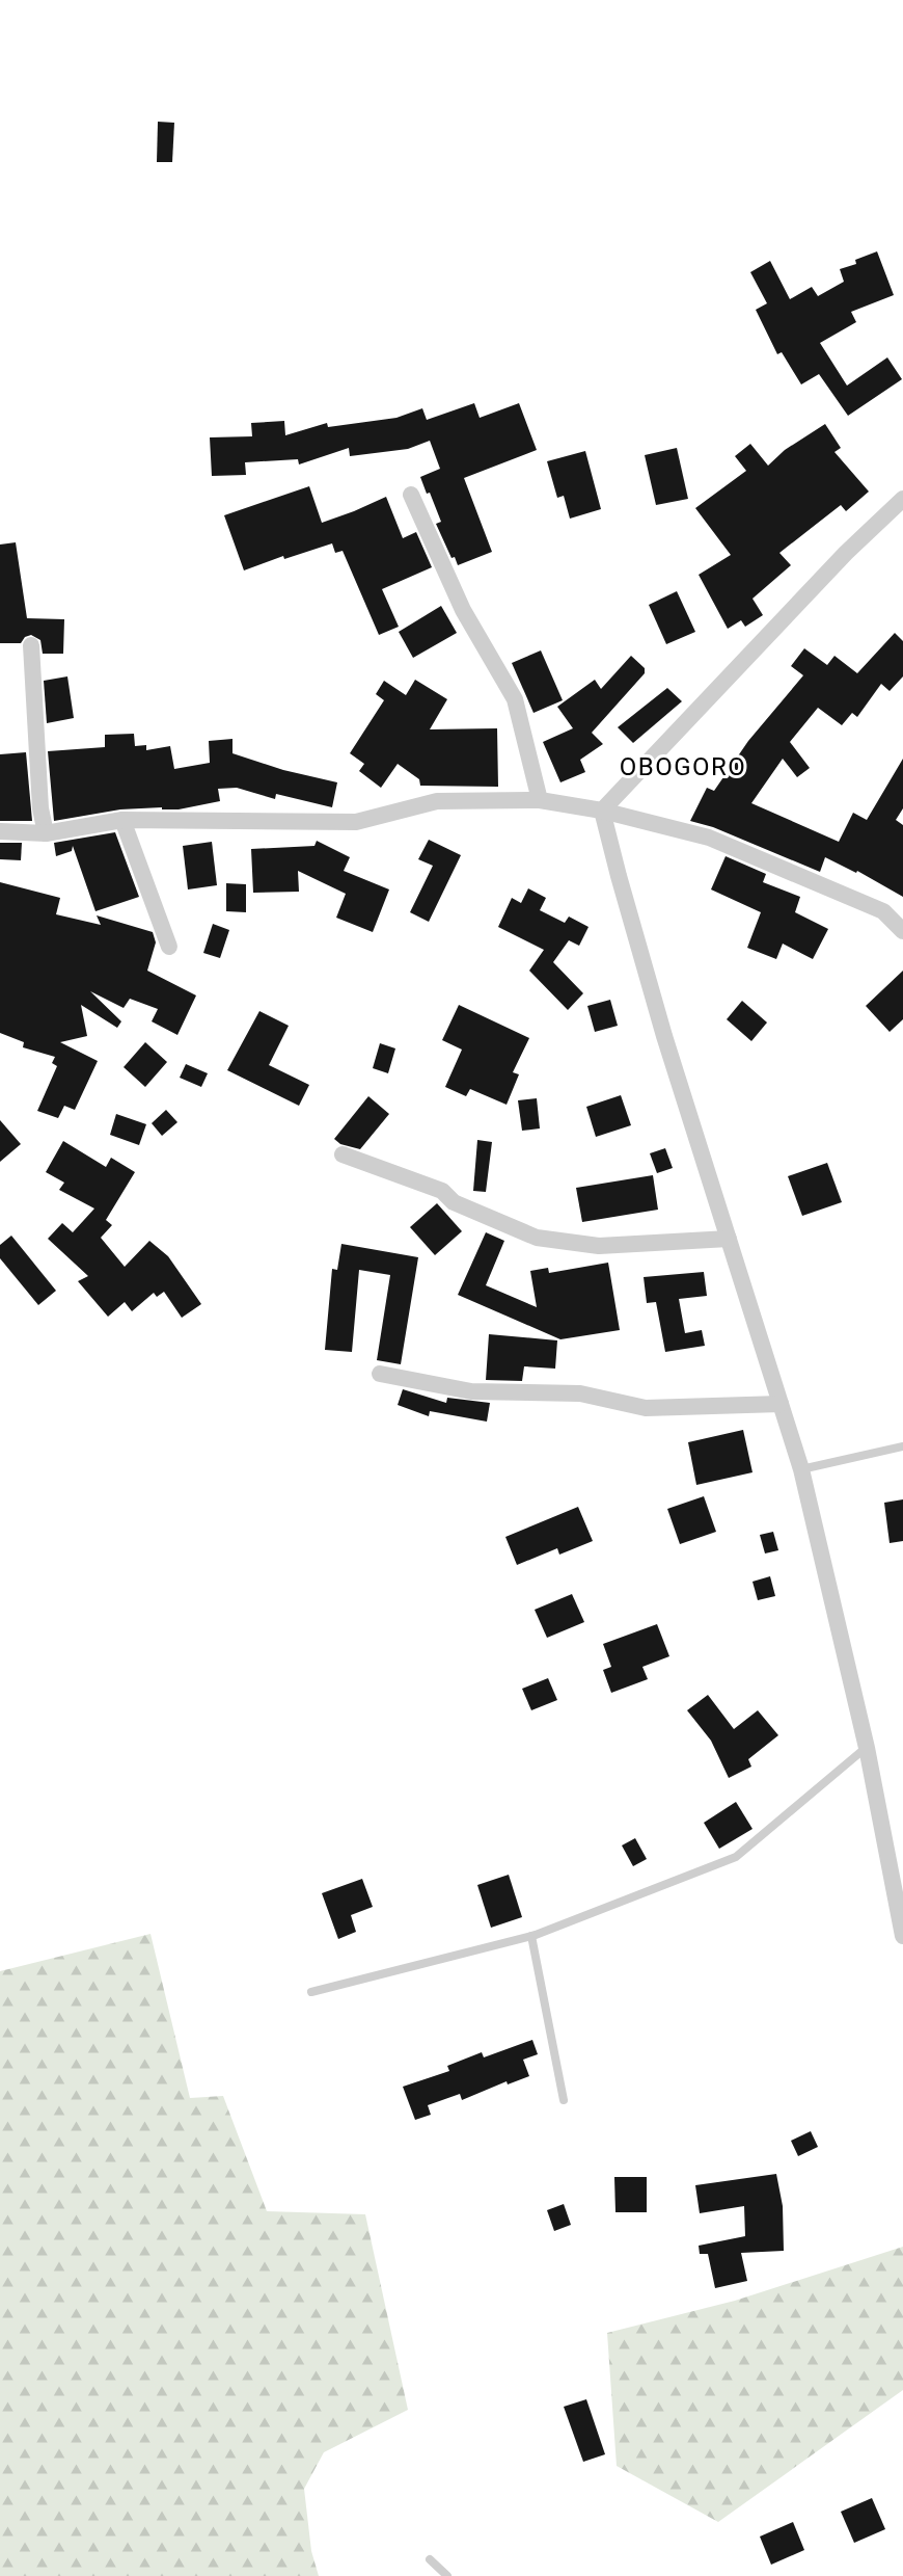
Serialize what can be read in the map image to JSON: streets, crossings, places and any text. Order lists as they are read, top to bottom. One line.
{"districts":["OBOGORO"]}
